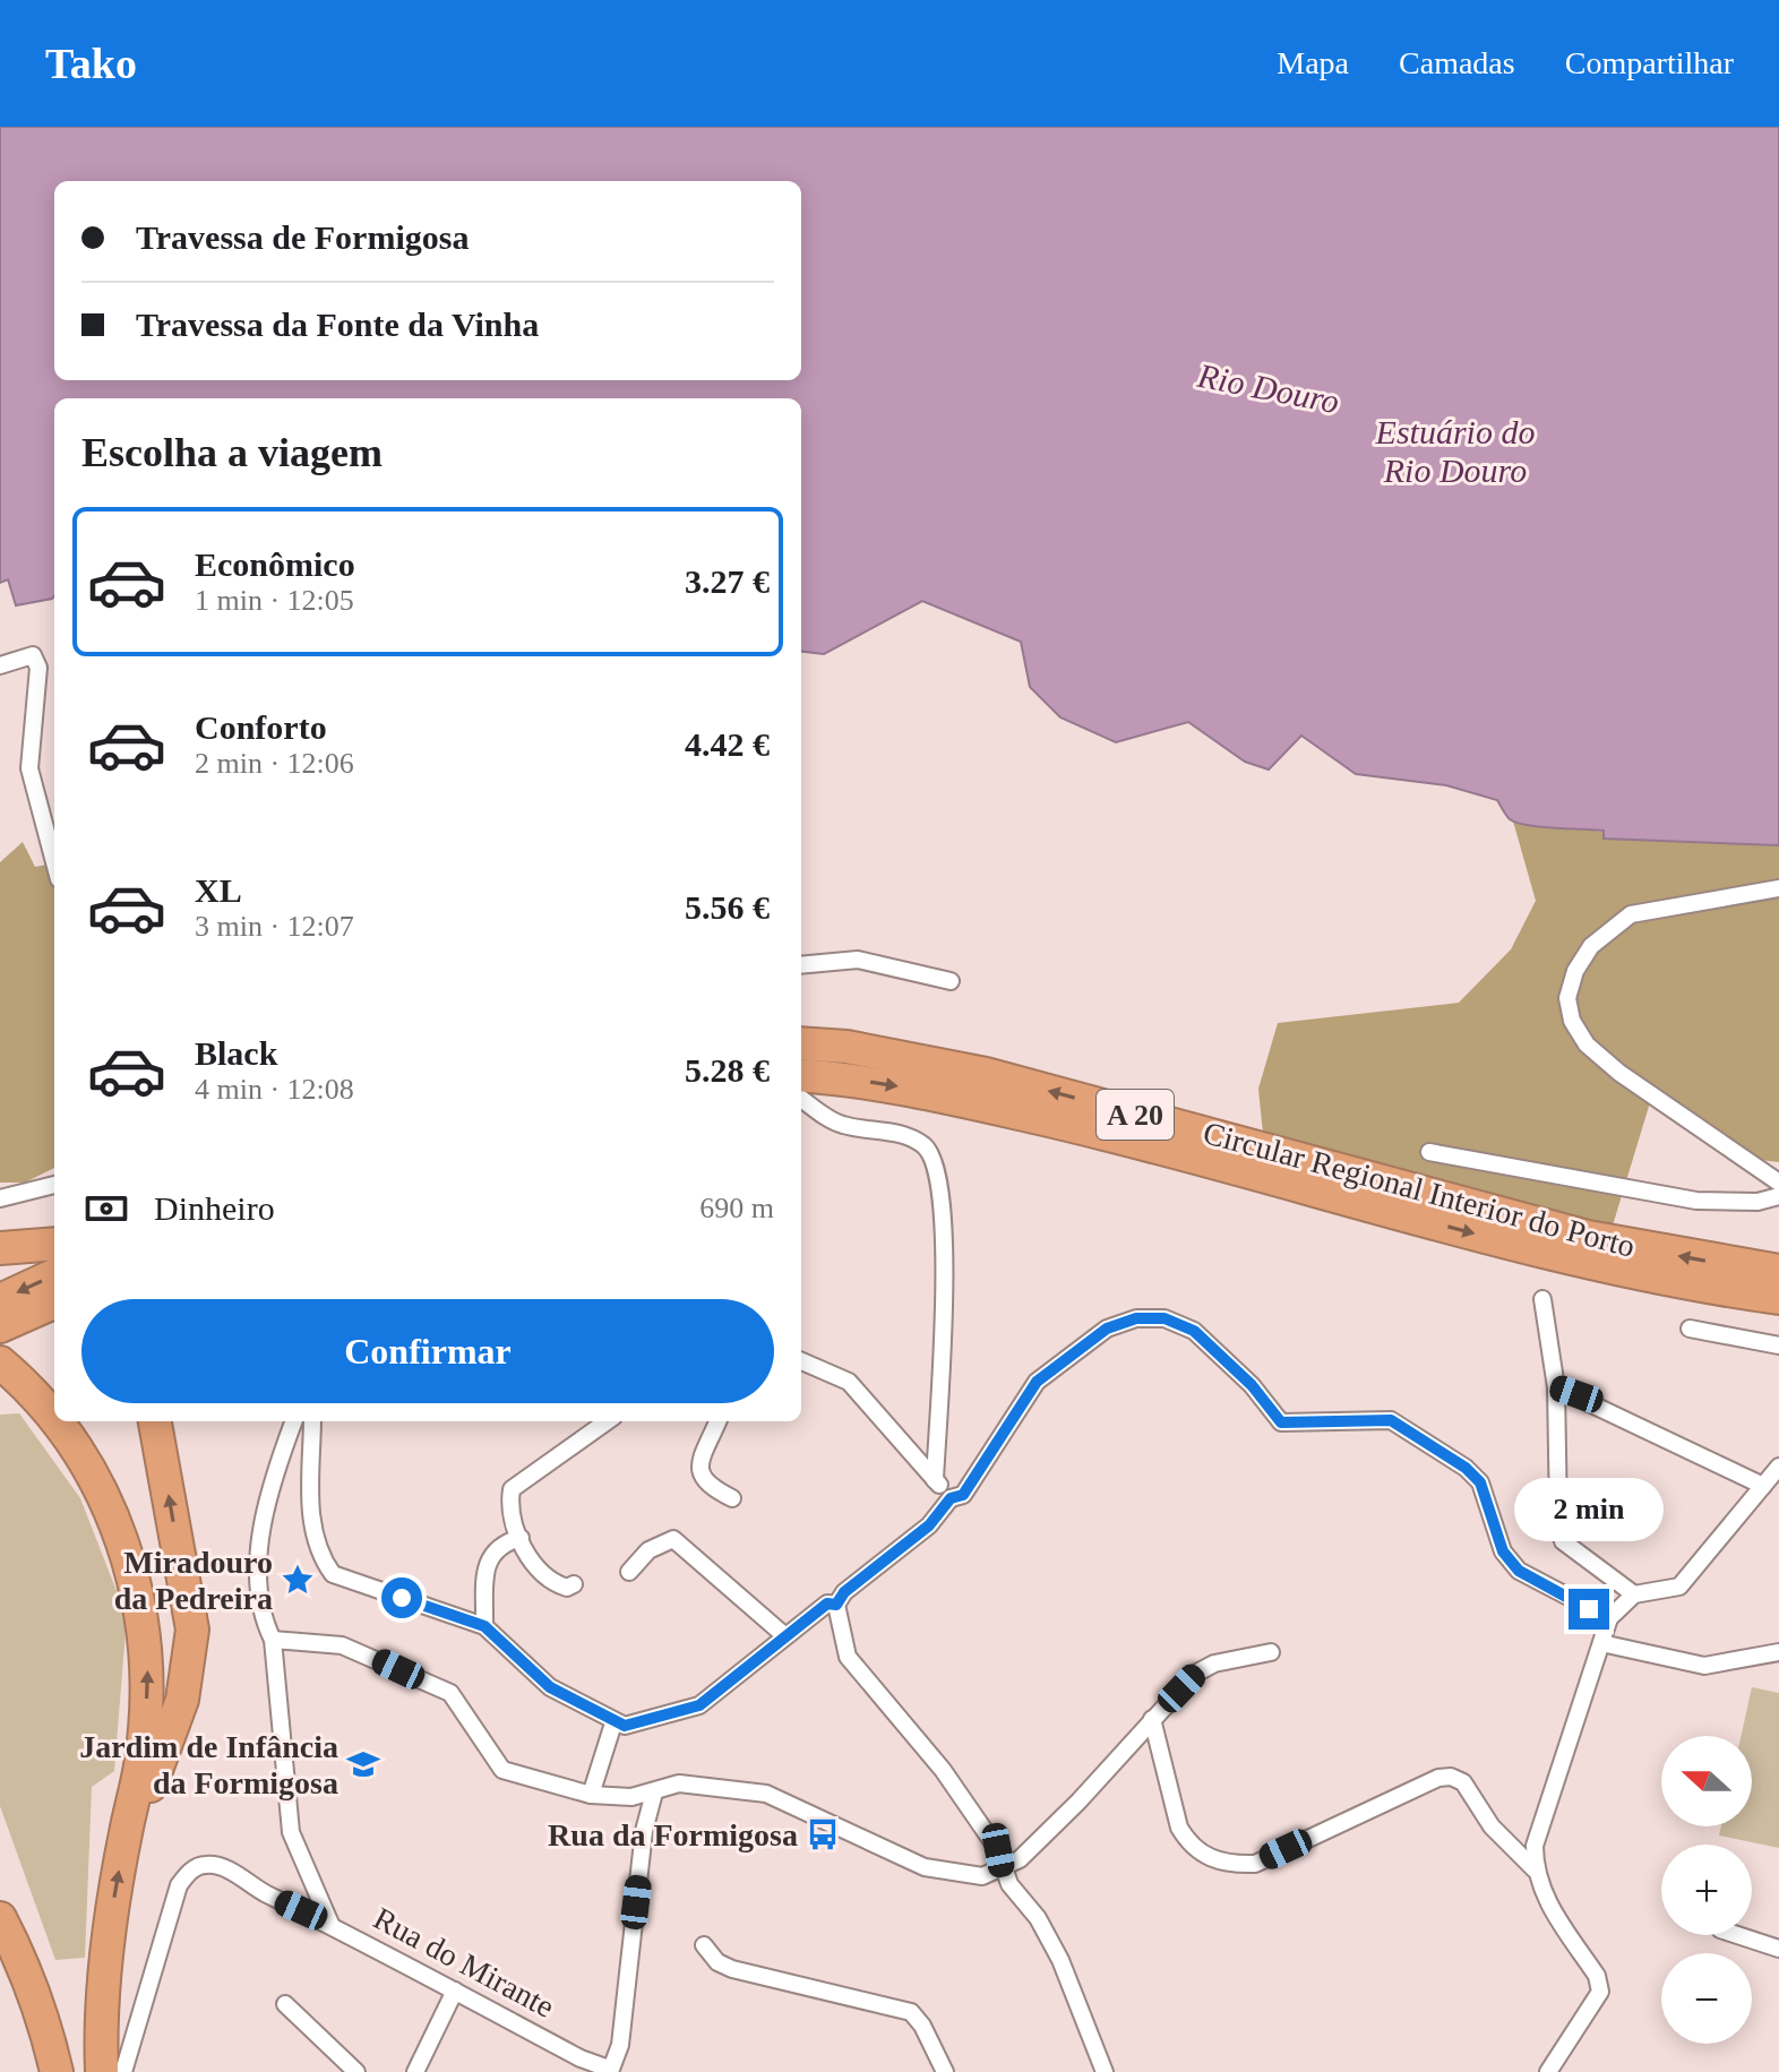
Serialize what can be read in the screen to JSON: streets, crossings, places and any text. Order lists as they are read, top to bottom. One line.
{"streets":{"highway":["A 20","Circular Regional Interior do Porto"],"street":["Rua do Mirante"]},"water":["Rio Douro","Estuário do Rio Douro"],"places":{"place":["Miradouro da Pedreira"],"school or university":["Jardim de Infância da Formigosa"],"bus stop":["Rua da Formigosa"]},"north":"left","page":{"header":"Tako","nav":["Mapa","Camadas","Compartilhar"],"banner":["Travessa de Formigosa","Travessa da Fonte da Vinha"],"heading":"Escolha a viagem","list":[{"name":"Econômico","note":"1 min · 12:05","value":"3.27 €"},{"name":"Conforto","note":"2 min · 12:06","value":"4.42 €"},{"name":"XL","note":"3 min · 12:07","value":"5.56 €"},{"name":"Black","note":"4 min · 12:08","value":"5.28 €"}],"pay":["Dinheiro","690 m"],"buttons":"Confirmar","bubble":"2 min","map_buttons":["+","−"]}}
